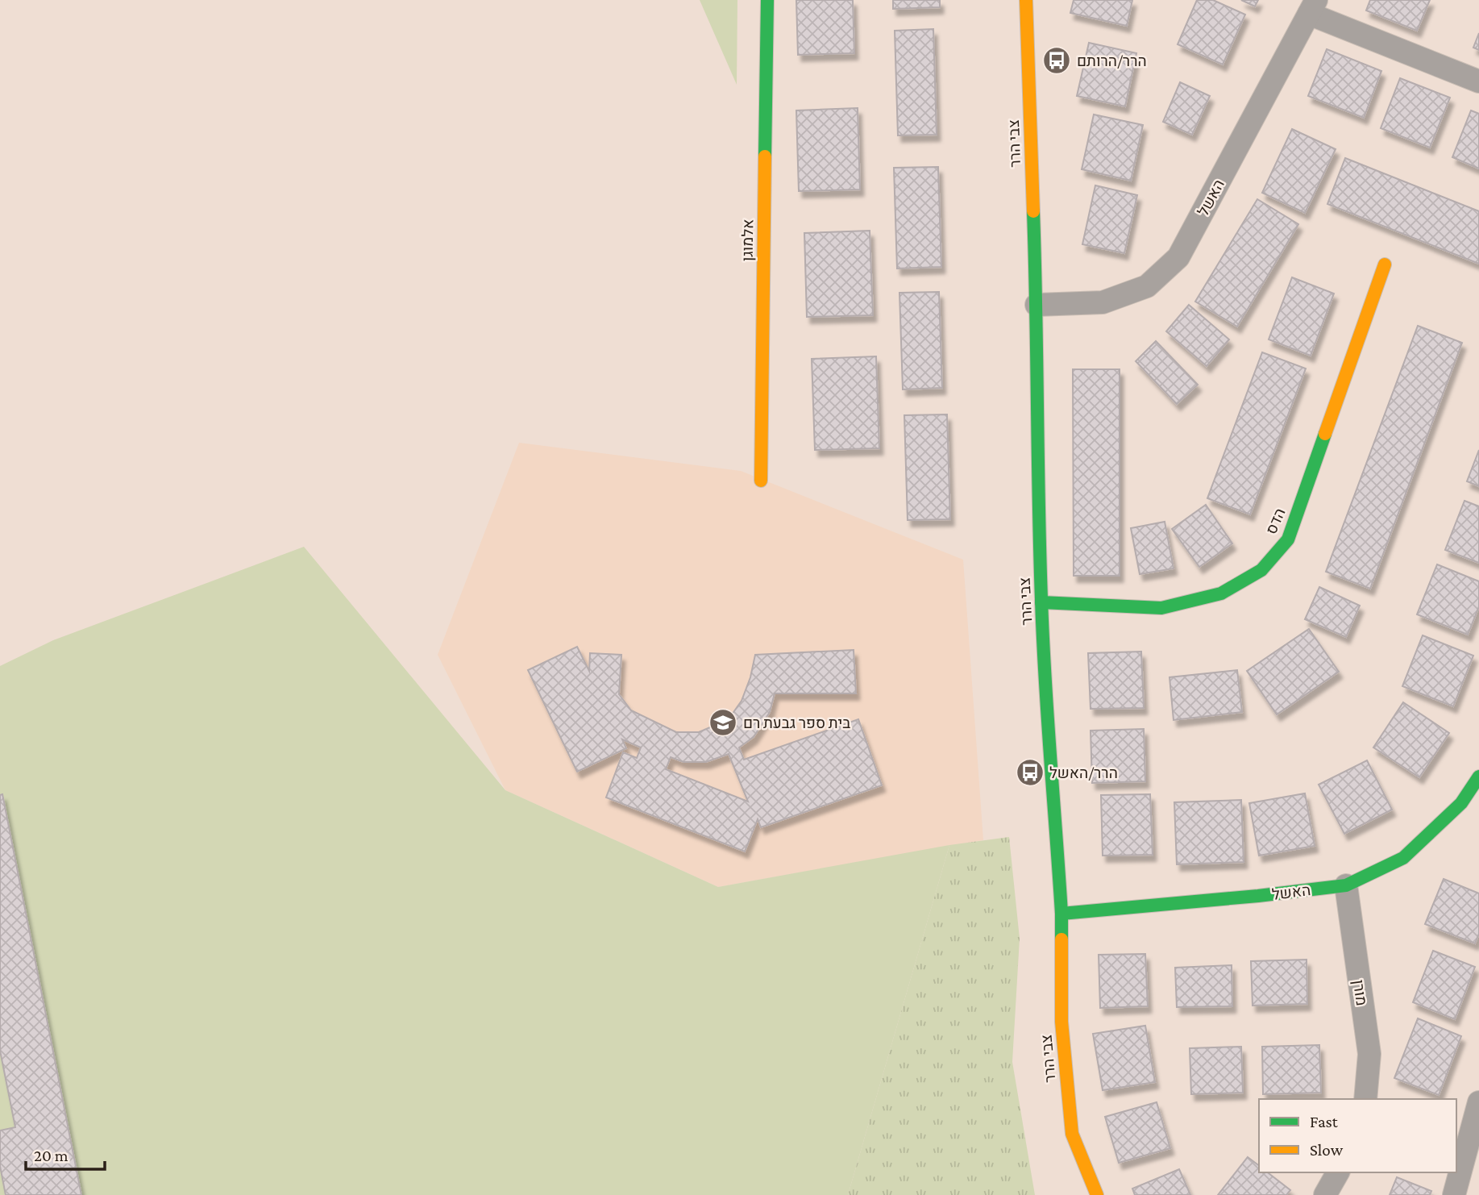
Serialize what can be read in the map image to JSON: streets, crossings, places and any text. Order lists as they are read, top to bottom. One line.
{"streets":{"street":["צבי הרר","האשל","אלמוגן","הדס","מורן"]},"crossings":[["צבי הרר","האשל"],["צבי הרר","הדס"],["האשל","מורן"]],"places":{"bus stop":["הרר/הרותם","הרר/האשל"],"school or university":["בית ספר גבעת רם"]},"legend":["Fast","Slow"],"scale_bar":"20 m"}
